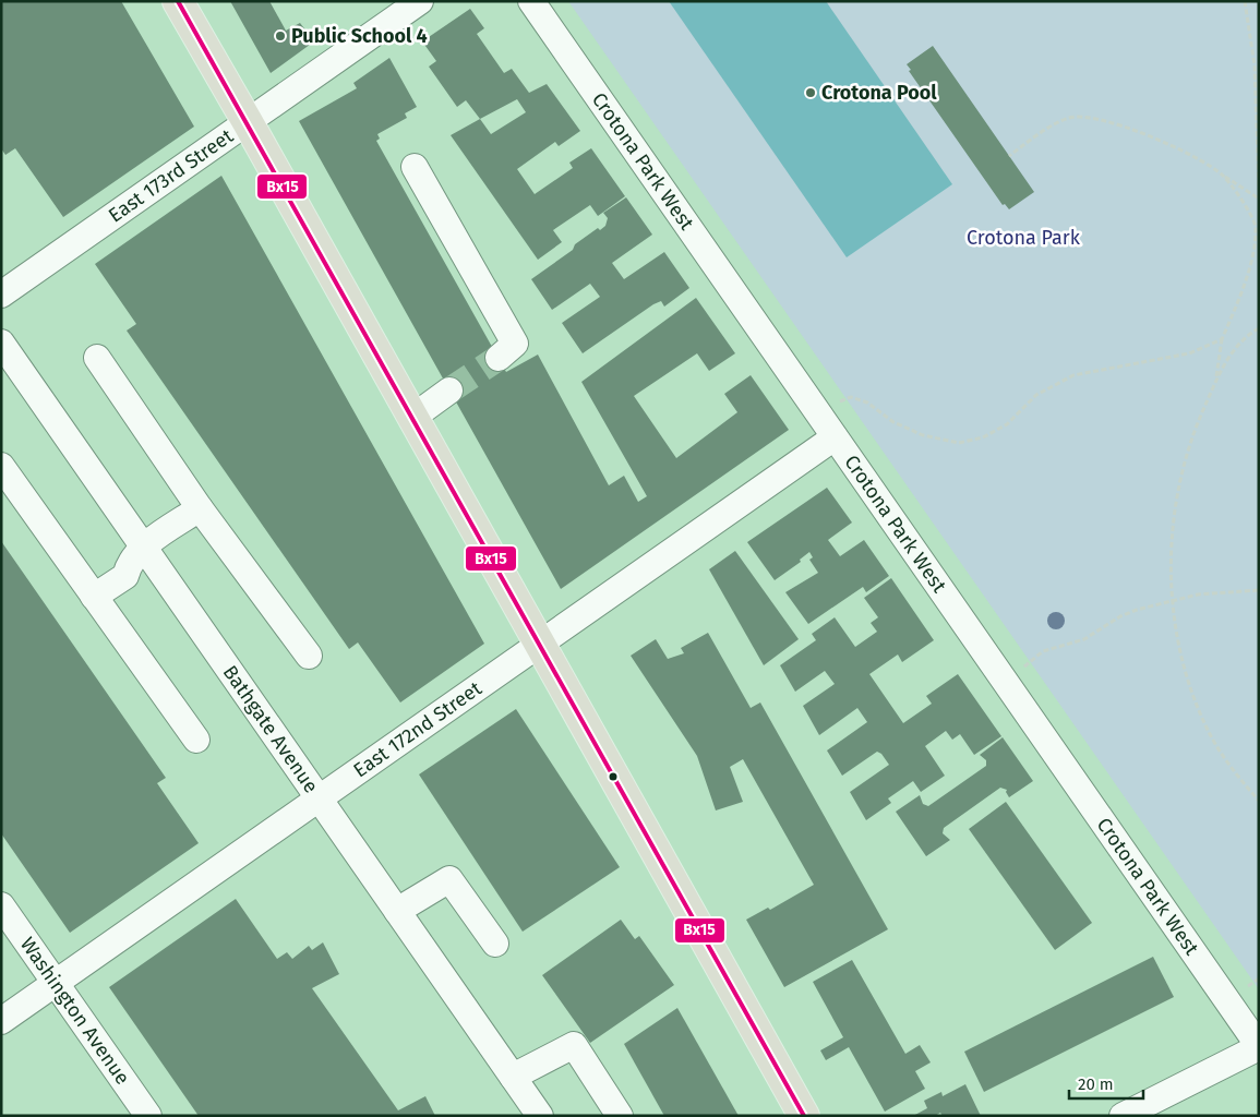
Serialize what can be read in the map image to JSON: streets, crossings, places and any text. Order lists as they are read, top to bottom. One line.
{"streets":{"street":["Crotona Park West","East 173rd Street","Bathgate Avenue","East 172nd Street","Washington Avenue"]},"crossings":[["Crotona Park West","East 172nd Street"],["Bathgate Avenue","East 172nd Street"],["East 172nd Street","Washington Avenue"]],"parks":["Crotona Park"],"places":["Public School 4","Crotona Pool"],"lines":["transit line Bx15"],"scale_bar":"20 m"}
